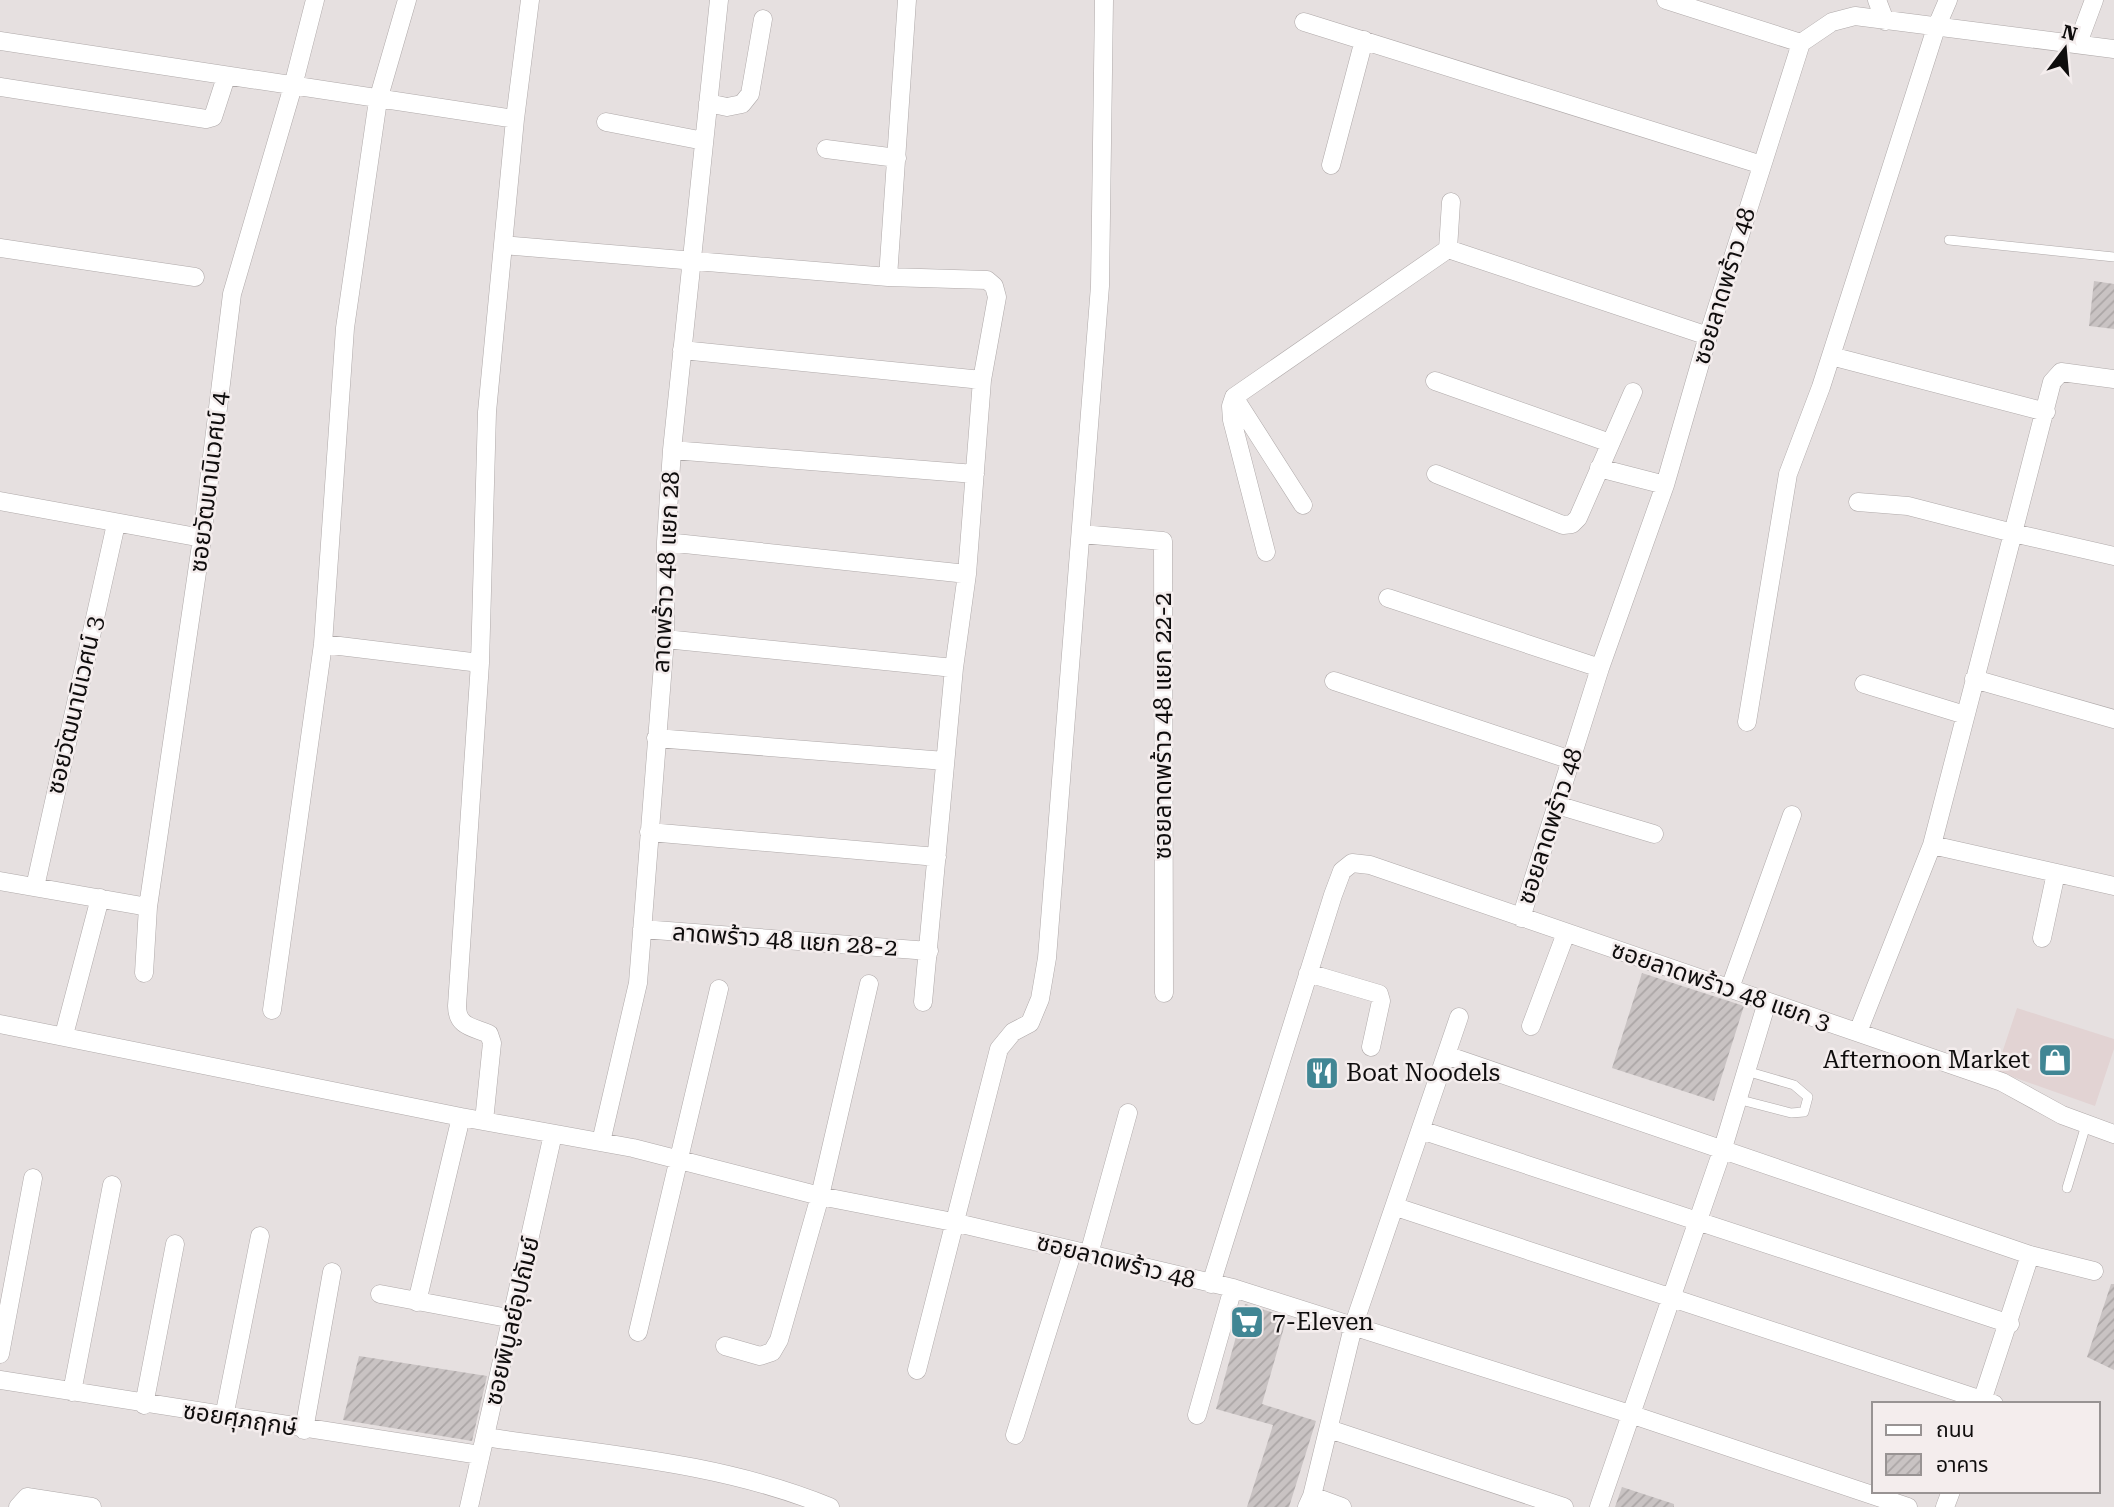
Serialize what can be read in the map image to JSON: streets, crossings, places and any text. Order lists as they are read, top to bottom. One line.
{"streets":{"street":["ซอยลาดพร้าว 48","ซอยวัฒนานิเวศน์ 4","ลาดพร้าว 48 แยก 28","ซอยวัฒนานิเวศน์ 3","ซอยลาดพร้าว 48 แยก 22-2","ลาดพร้าว 48 แยก 28-2","ซอยลาดพร้าว 48 แยก 3","ซอยพิบูลย์อุปถัมย์","ซอยศุภฤกษ์"]},"crossings":[["ซอยลาดพร้าว 48","ลาดพร้าว 48 แยก 28"],["ซอยลาดพร้าว 48","ซอยลาดพร้าว 48 แยก 3"],["ซอยลาดพร้าว 48","ซอยพิบูลย์อุปถัมย์"],["ลาดพร้าว 48 แยก 28","ลาดพร้าว 48 แยก 28-2"],["ซอยพิบูลย์อุปถัมย์","ซอยศุภฤกษ์"]],"places":{"shop":["Afternoon Market"],"restaurant":["Boat Noodels"],"supermarket":["7-Eleven"]},"legend":["ถนน","อาคาร"],"north":"top"}
